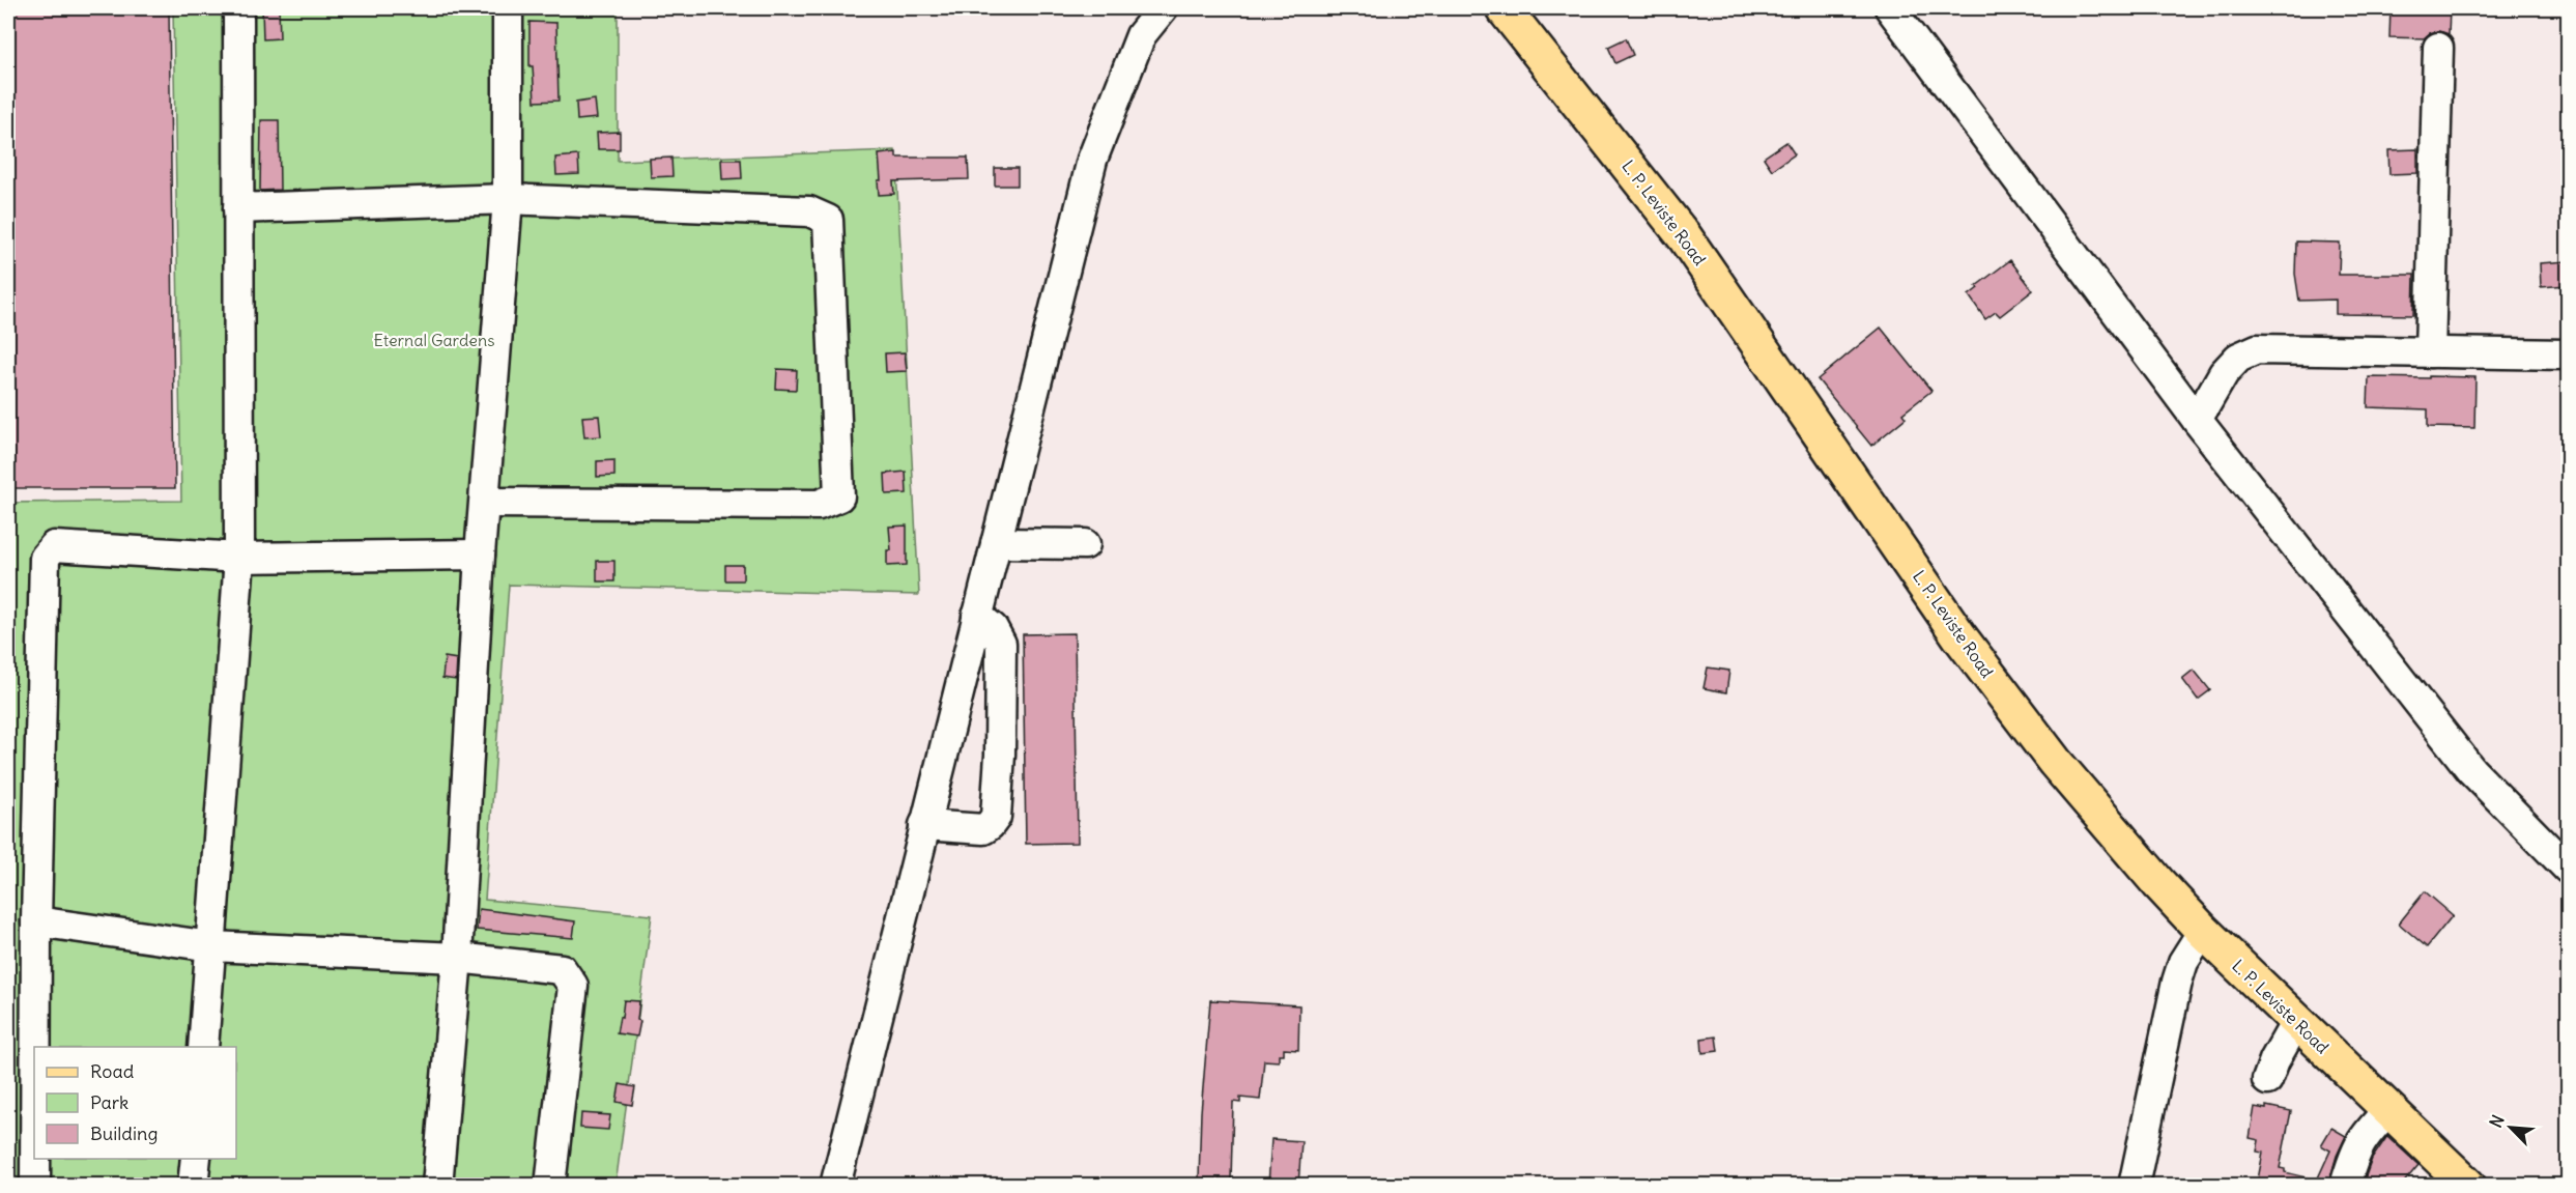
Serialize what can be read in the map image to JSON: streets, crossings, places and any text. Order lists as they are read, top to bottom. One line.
{"streets":{"main road":["L. P. Leviste Road"]},"parks":["Eternal Gardens"],"legend":["Road","Park","Building"],"north":"top left"}
